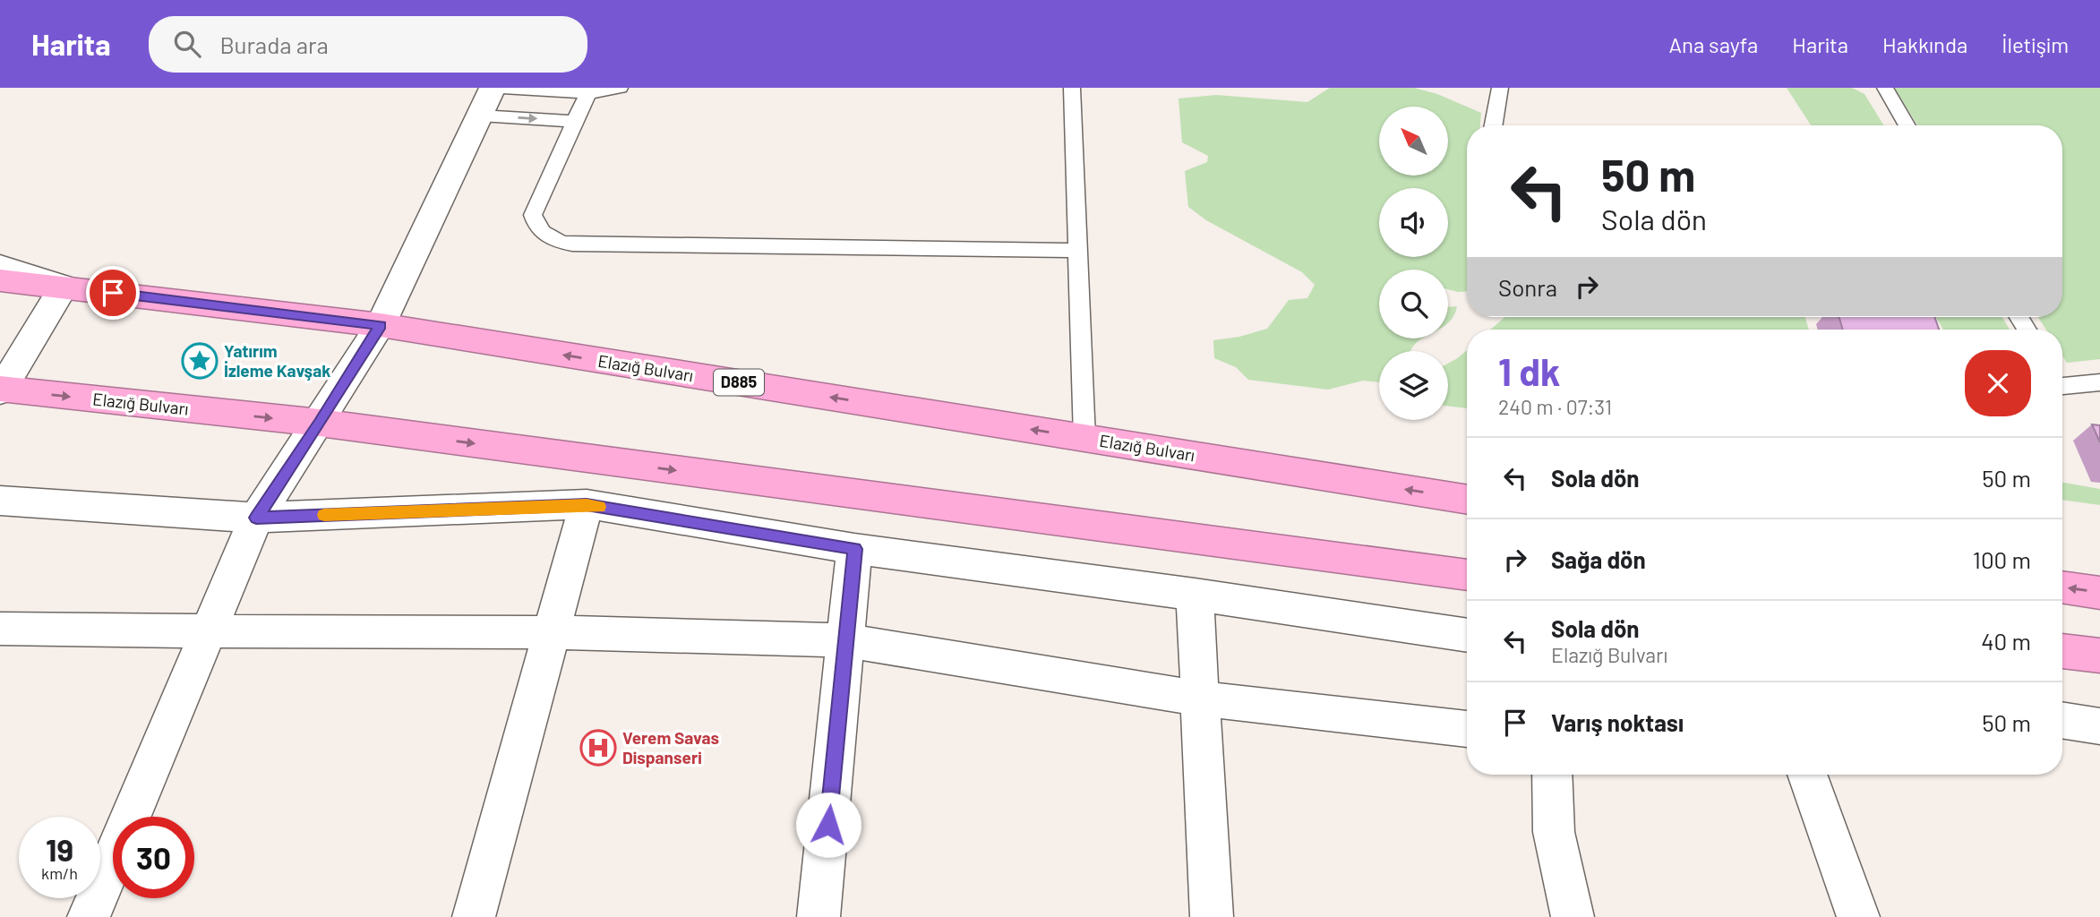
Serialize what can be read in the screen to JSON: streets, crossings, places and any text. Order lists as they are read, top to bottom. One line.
{"streets":{"highway":["Elazığ Bulvarı","D885"]},"places":{"place":["Yatırım İzleme Kavşak"],"hospital":["Verem Savas Dispanseri"]},"north":"top left","page":{"header":"Harita","search":"Burada ara","nav":["Ana sayfa","Harita","Hakkında","İletişim"],"turn":["50 m","Sola dön"],"then":"Sonra","heading":["1 dk","240 m · 07:31"],"list":[{"name":"Sola dön","value":"50 m"},{"name":"Sağa dön","value":"100 m"},{"name":"Sola dön","note":"Elazığ Bulvarı","value":"40 m"},{"name":"Varış noktası","value":"50 m"}],"speed":"19 km/h","limit":"30"}}
